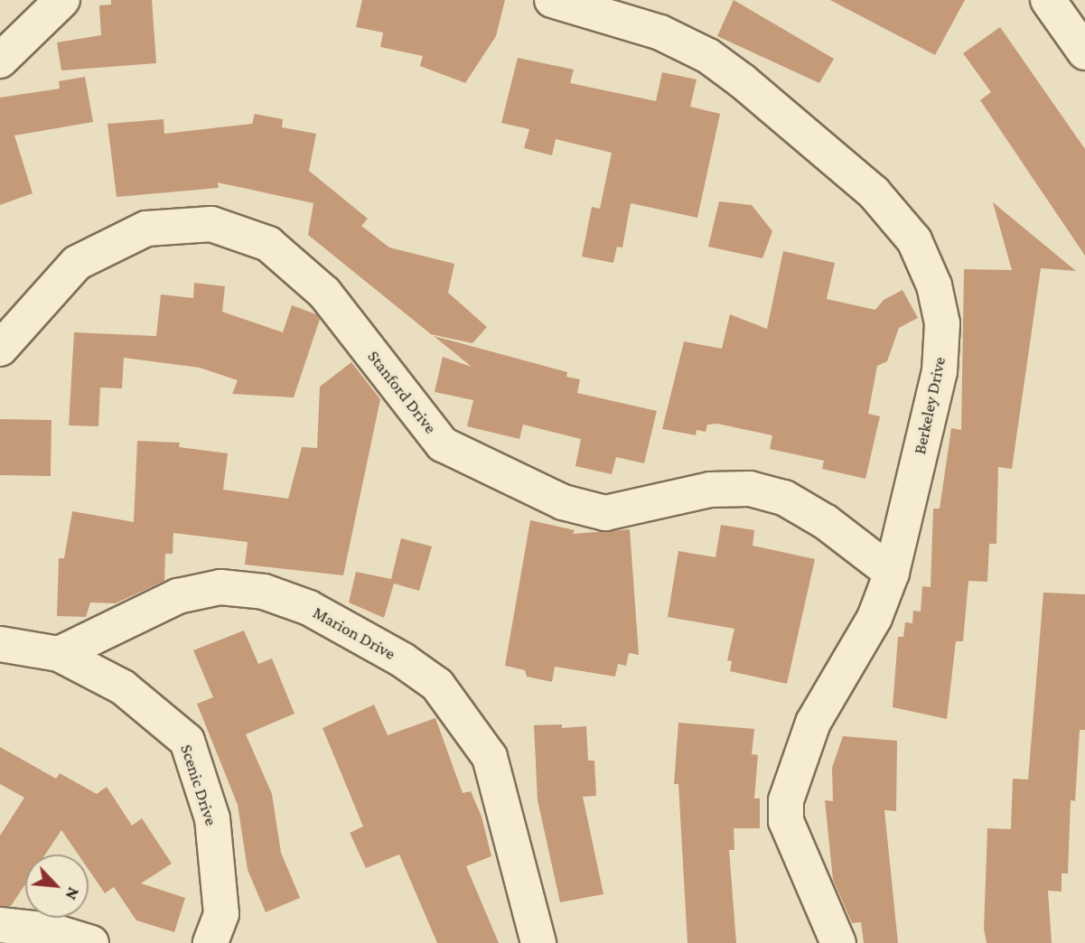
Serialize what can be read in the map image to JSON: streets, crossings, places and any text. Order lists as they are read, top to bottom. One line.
{"streets":{"street":["Stanford Drive","Berkeley Drive","Marion Drive","Scenic Drive"]},"crossings":[["Stanford Drive","Berkeley Drive"],["Marion Drive","Scenic Drive"]],"north":"bottom right"}
